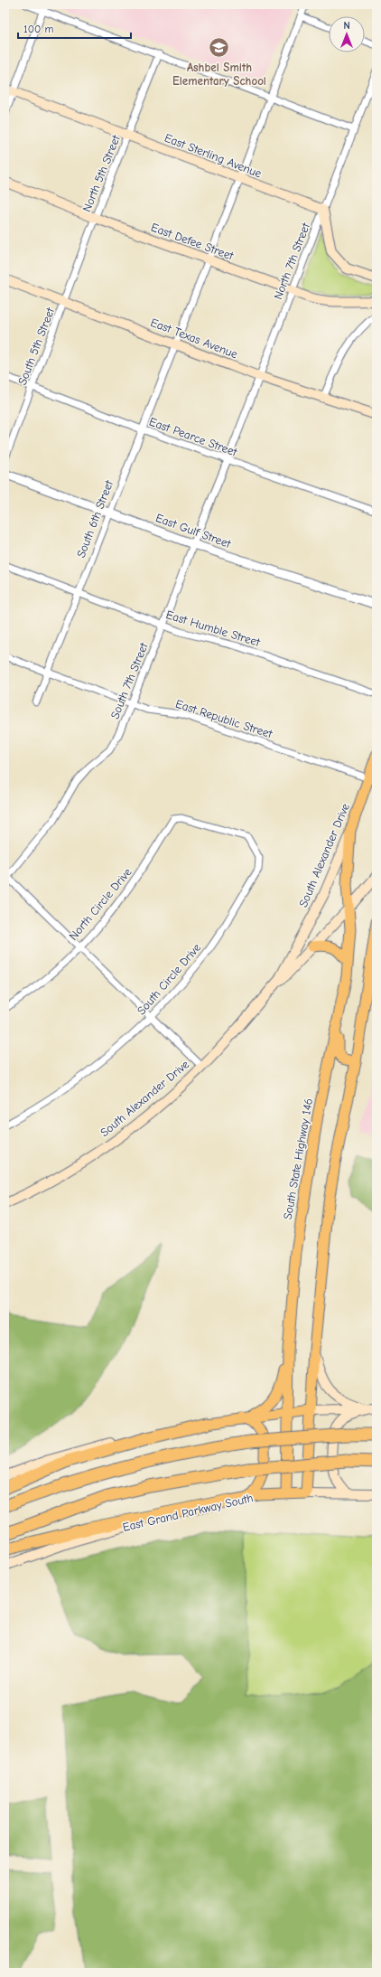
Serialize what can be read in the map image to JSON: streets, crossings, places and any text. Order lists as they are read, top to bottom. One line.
{"streets":{"main road":["East Sterling Avenue","East Defee Street","East Texas Avenue","South Alexander Drive","South State Highway 146","East Grand Parkway South"],"street":["North 5th Street","North 7th Street","South 5th Street","East Pearce Street","South 6th Street","East Gulf Street","East Humble Street","South 7th Street","East Republic Street","North Circle Drive","South Circle Drive"]},"crossings":[["East Sterling Avenue","North 5th Street"],["East Sterling Avenue","North 7th Street"],["East Sterling Avenue","South 6th Street"],["North 5th Street","East Defee Street"],["North 5th Street","East Texas Avenue"],["North 5th Street","South 5th Street"],["East Defee Street","North 7th Street"],["East Defee Street","South 6th Street"],["North 7th Street","East Texas Avenue"],["North 7th Street","East Pearce Street"],["North 7th Street","South 7th Street"],["East Texas Avenue","South 5th Street"],["East Texas Avenue","South 6th Street"],["South 5th Street","East Pearce Street"],["East Pearce Street","South 6th Street"],["East Pearce Street","South 7th Street"],["South 6th Street","East Gulf Street"],["South 6th Street","East Humble Street"],["South 6th Street","East Republic Street"],["East Gulf Street","South 7th Street"],["East Humble Street","South 7th Street"],["South 7th Street","East Republic Street"],["East Republic Street","South Alexander Drive"],["South Alexander Drive","South State Highway 146"],["North Circle Drive","South Circle Drive"],["South State Highway 146","East Grand Parkway South"]],"places":{"school or university":["Ashbel Smith Elementary School"]},"scale_bar":"100 m","north":"top"}
